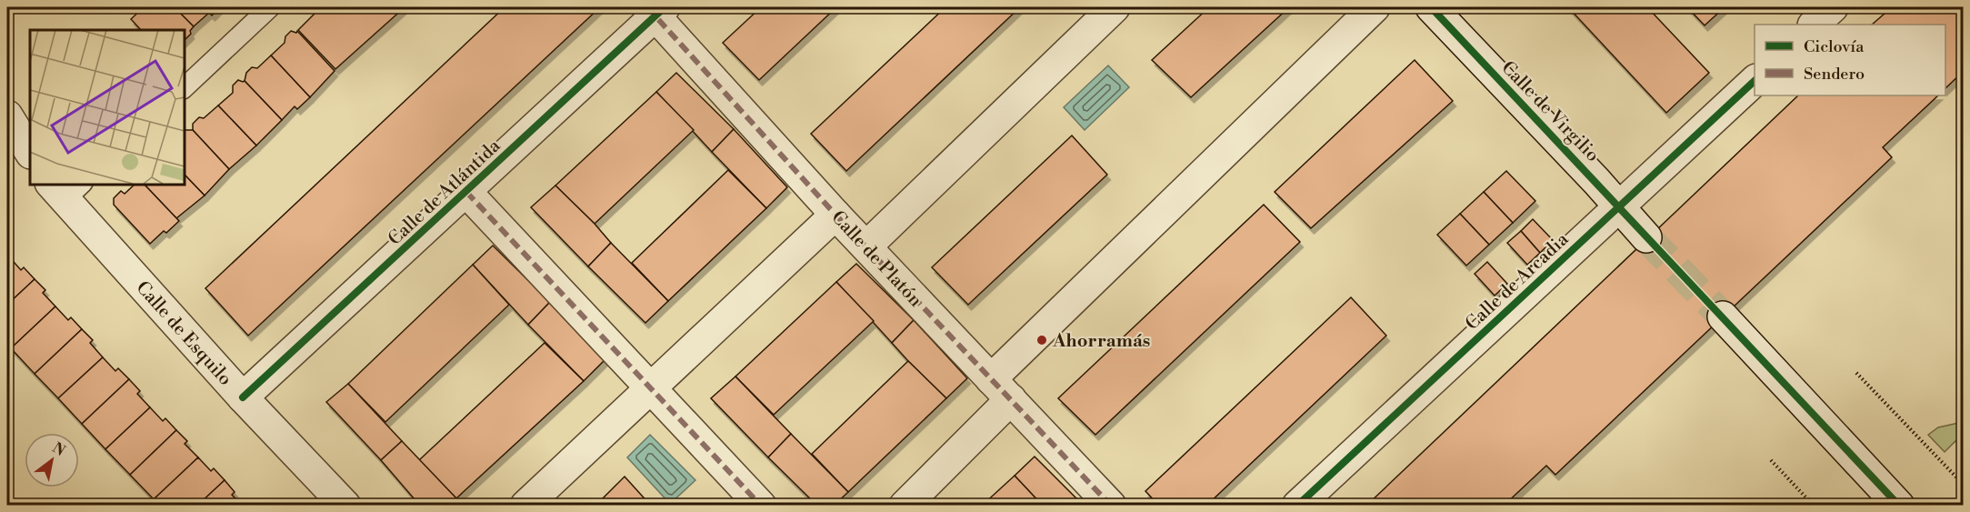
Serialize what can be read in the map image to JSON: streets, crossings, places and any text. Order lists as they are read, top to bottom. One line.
{"streets":{"street":["Calle de Virgilio","Calle de Atlántida","Calle de Platón","Calle de Arcadia","Calle de Esquilo"]},"crossings":[["Calle de Virgilio","Calle de Arcadia"],["Calle de Atlántida","Calle de Platón"],["Calle de Atlántida","Calle de Esquilo"]],"places":["Ahorramás"],"legend":["Ciclovía","Sendero"],"north":"top right"}
